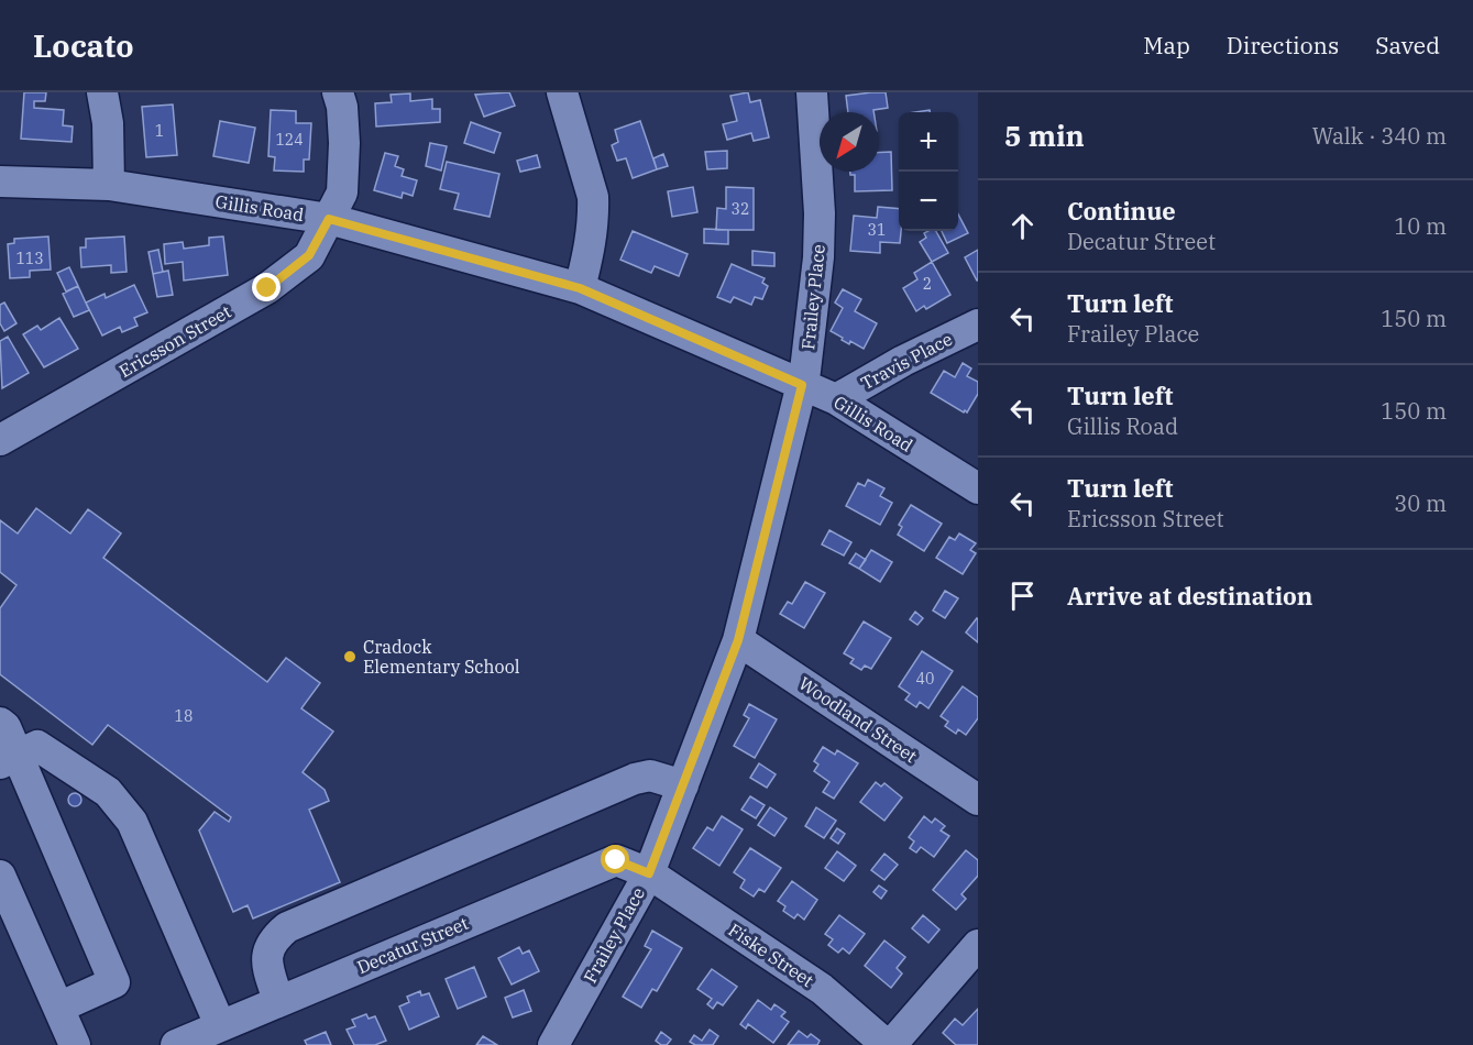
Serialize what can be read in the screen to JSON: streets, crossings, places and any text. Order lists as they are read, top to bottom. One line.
{"streets":{"street":["Gillis Road","Frailey Place","Ericsson Street","Travis Place","Woodland Street","Decatur Street","Fiske Street"]},"crossings":[["Gillis Road","Frailey Place"],["Gillis Road","Ericsson Street"],["Gillis Road","Travis Place"],["Frailey Place","Woodland Street"],["Frailey Place","Decatur Street"],["Frailey Place","Fiske Street"],["Decatur Street","Fiske Street"]],"places":["Cradock Elementary School"],"house_numbers":["1","124","32","31","113","2","40","18"],"north":"bottom left","page":{"header":"Locato","nav":["Map","Directions","Saved"],"heading":["5 min","Walk · 340 m"],"map_buttons":["+","−"],"list":[["Continue","Decatur Street","10 m"],["Turn left","Frailey Place","150 m"],["Turn left","Gillis Road","150 m"],["Turn left","Ericsson Street","30 m"],"Arrive at destination"]}}
